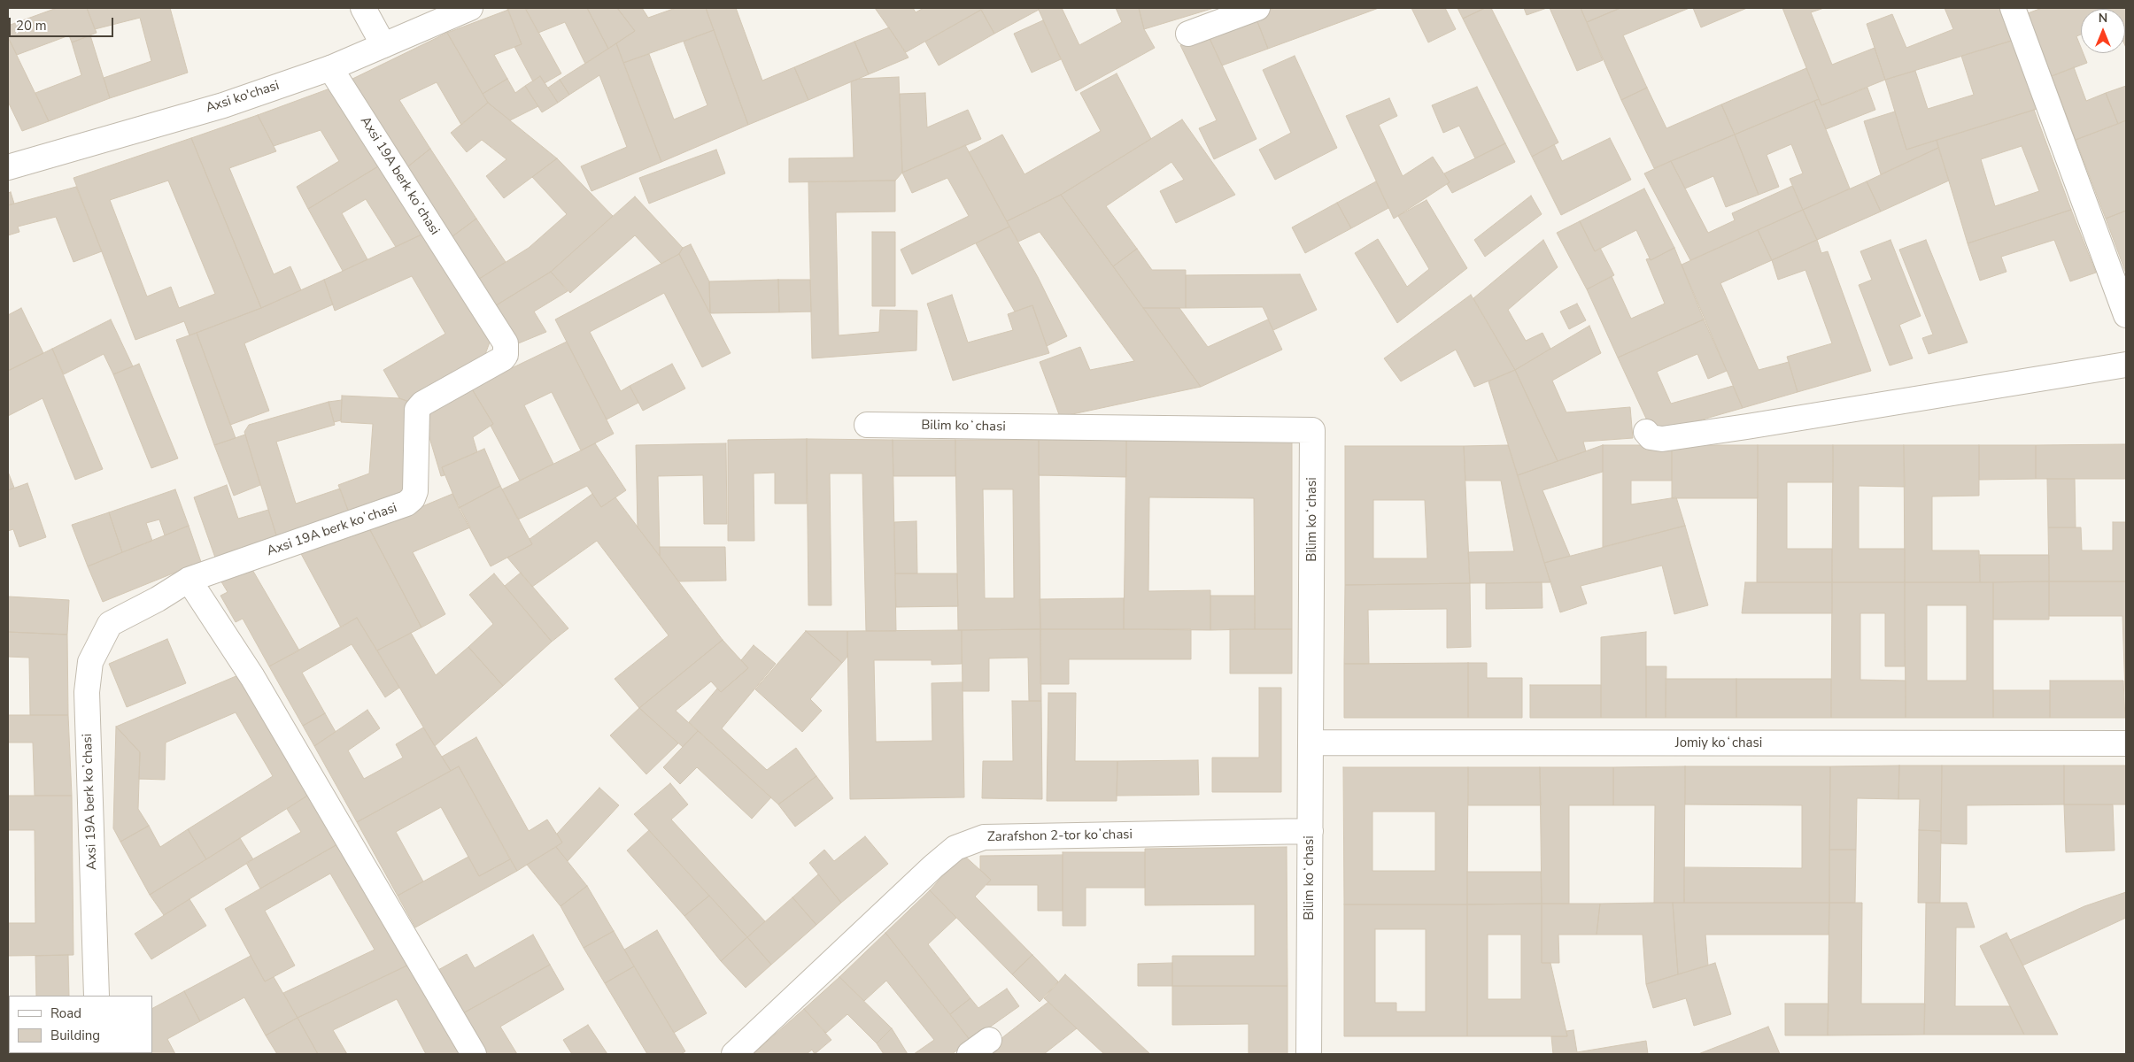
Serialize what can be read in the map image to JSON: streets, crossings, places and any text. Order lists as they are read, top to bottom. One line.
{"streets":{"street":["Axsi ko'chasi","Аxsi 19А berk koʼchasi","Bilim koʻchasi","Jomiy koʻchasi","Zarafshon 2-tor koʼchasi"]},"crossings":[["Axsi ko'chasi","Аxsi 19А berk koʼchasi"],["Bilim koʻchasi","Jomiy koʻchasi"],["Bilim koʻchasi","Zarafshon 2-tor koʼchasi"]],"legend":["Road","Building"],"scale_bar":"20 m","north":"top"}
